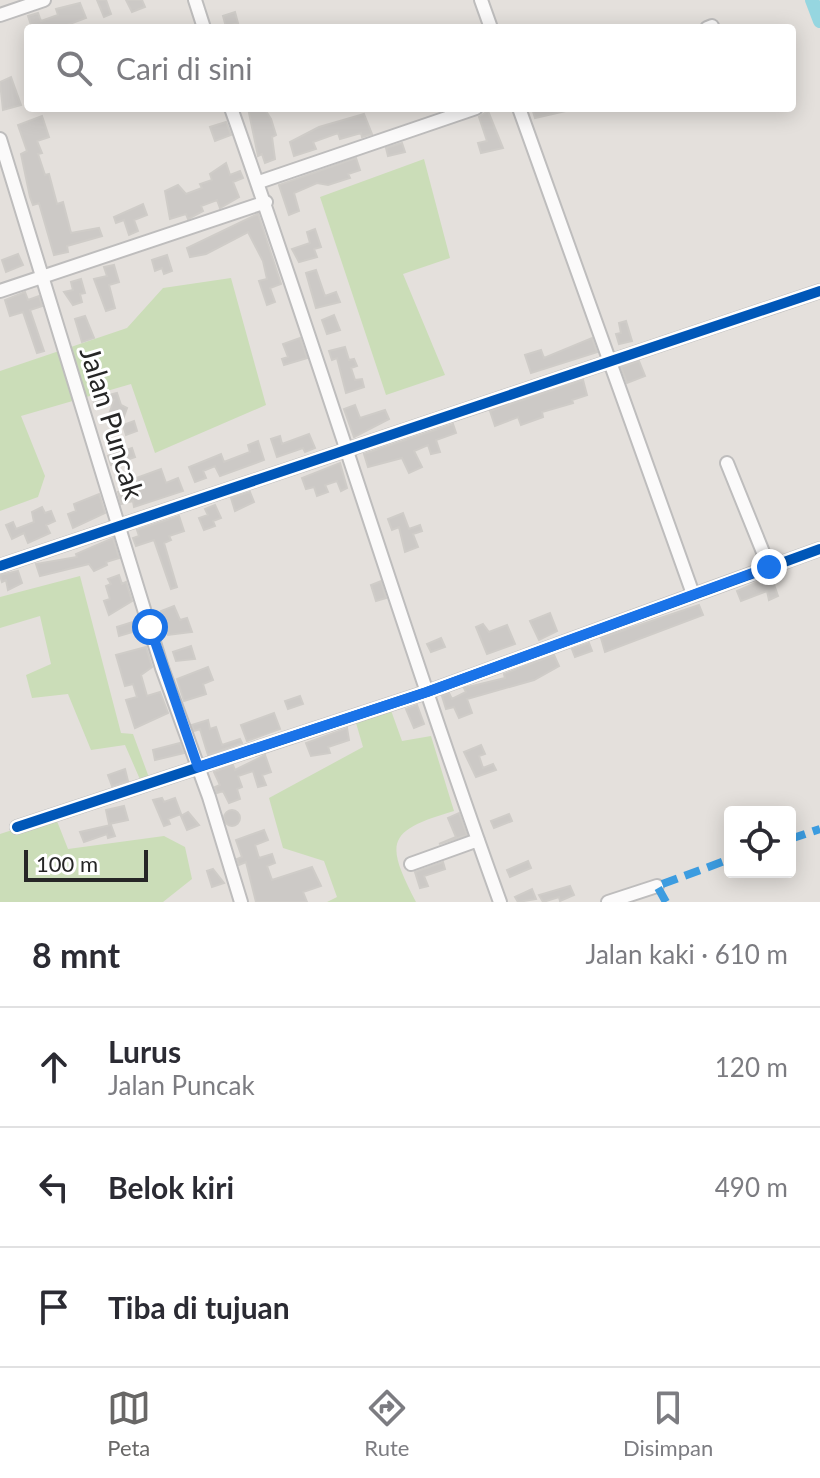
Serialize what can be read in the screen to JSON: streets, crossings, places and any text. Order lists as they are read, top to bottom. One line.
{"streets":{"street":["Jalan Puncak"]},"scale_bar":"100 m","page":{"search":"Cari di sini","scale":"100 m","heading":["8 mnt","Jalan kaki · 610 m"],"list":[["Lurus","Jalan Puncak","120 m"],["Belok kiri","490 m"],"Tiba di tujuan"],"nav":["Peta","Rute","Disimpan"]}}
